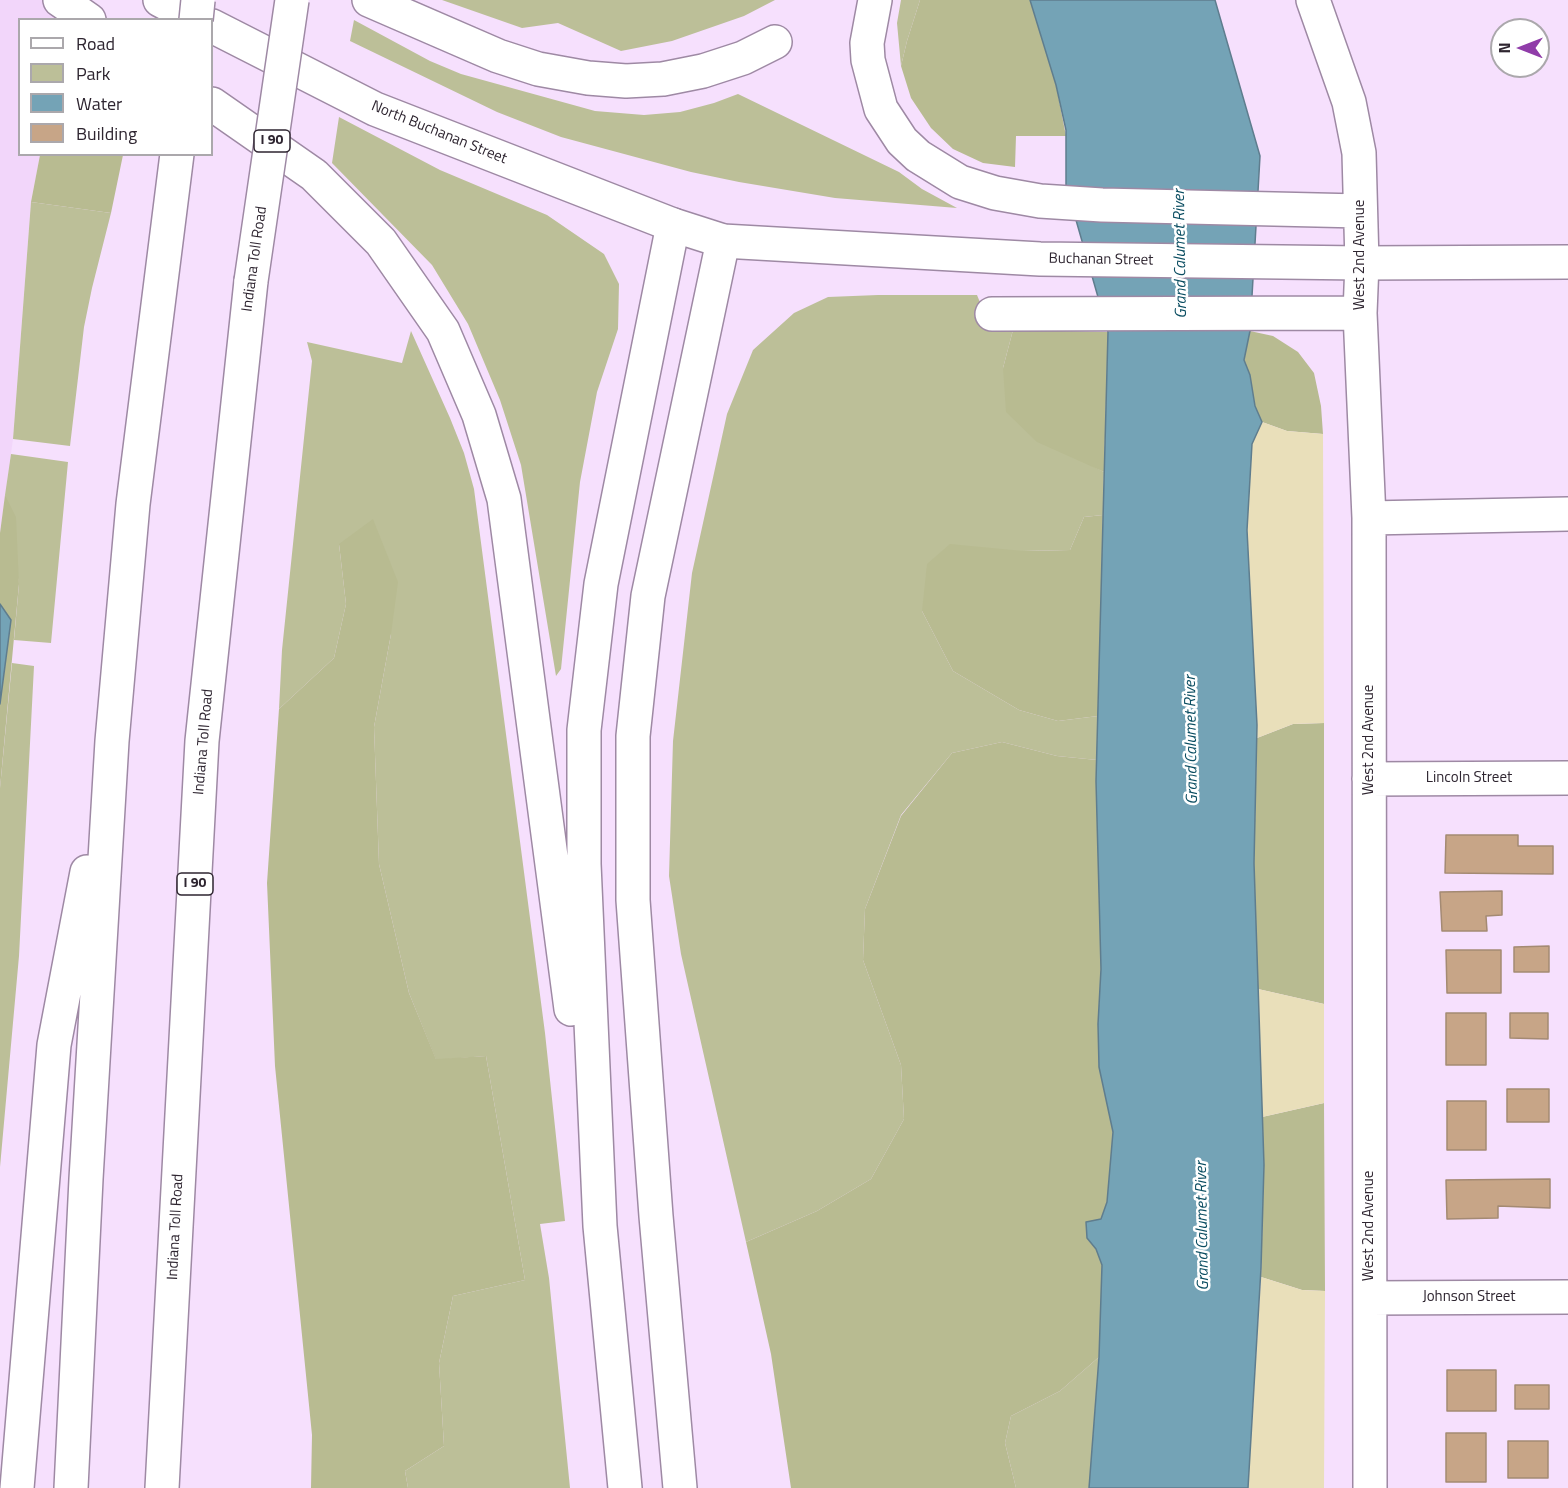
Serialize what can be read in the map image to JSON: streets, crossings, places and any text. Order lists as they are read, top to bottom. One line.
{"streets":{"main road":["North Buchanan Street","I 90","West 2nd Avenue","Indiana Toll Road","Buchanan Street","Lincoln Street","Johnson Street"]},"crossings":[["North Buchanan Street","Buchanan Street"],["West 2nd Avenue","Buchanan Street"],["West 2nd Avenue","Lincoln Street"],["West 2nd Avenue","Johnson Street"]],"water":["Grand Calumet River"],"legend":["Road","Park","Water","Building"],"north":"left"}
